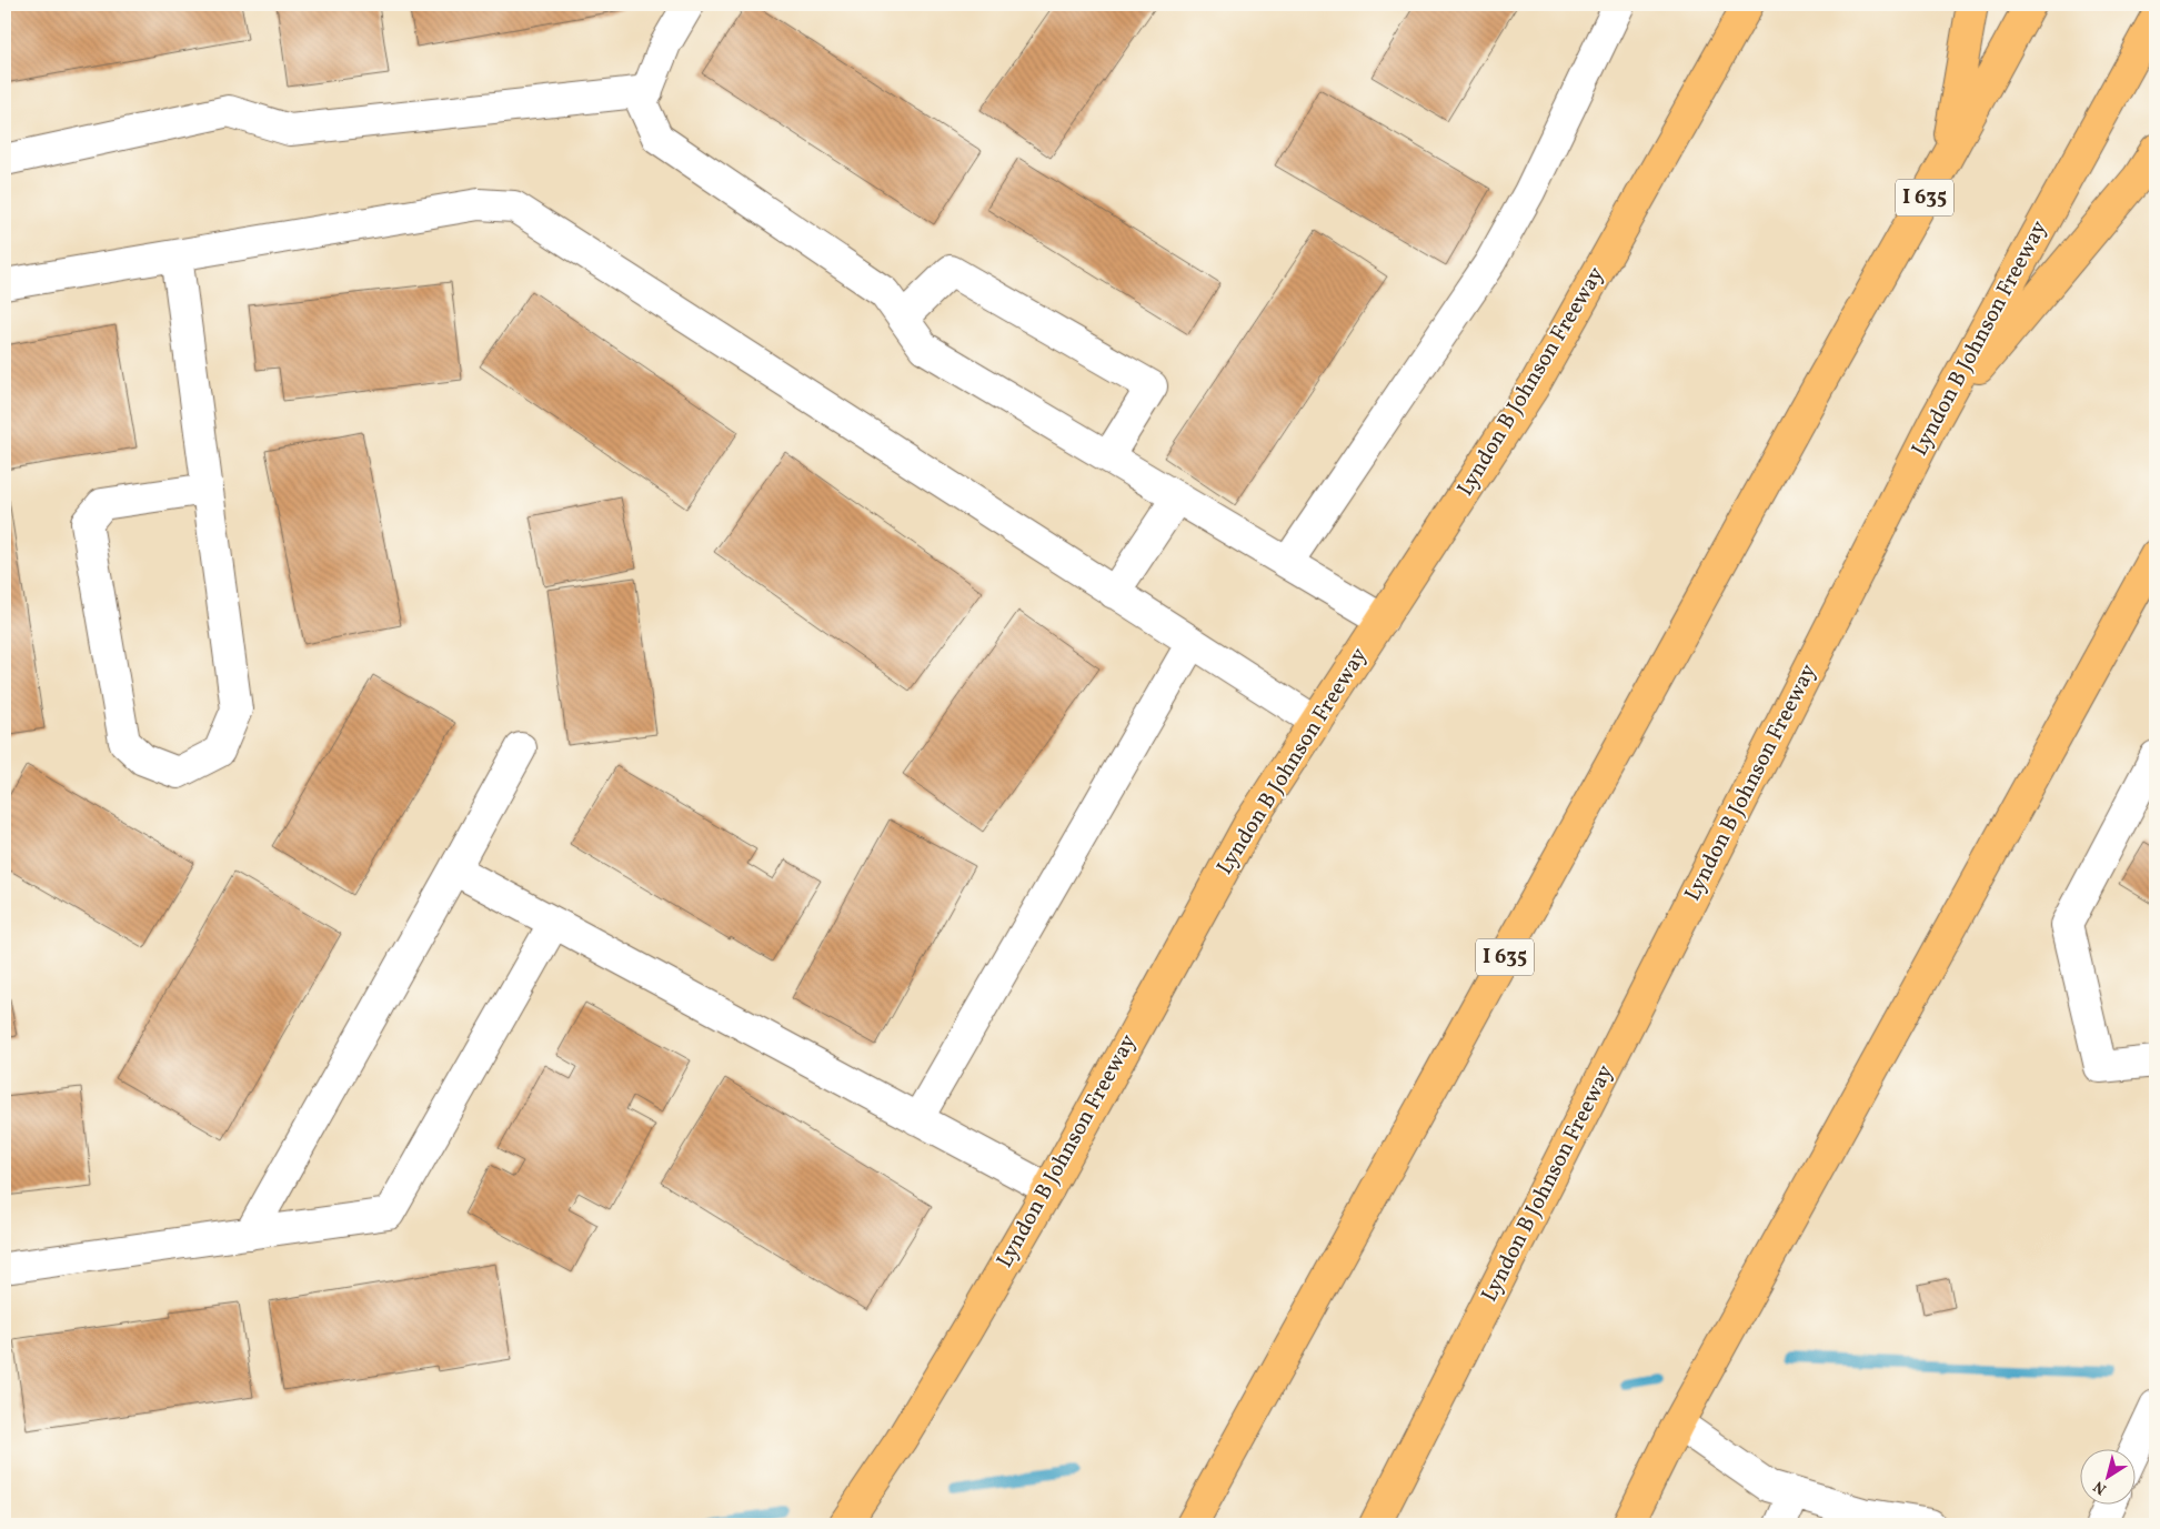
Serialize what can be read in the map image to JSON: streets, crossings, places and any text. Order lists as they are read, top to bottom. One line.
{"streets":{"main road":["I 635","Lyndon B Johnson Freeway"]},"north":"bottom left"}
